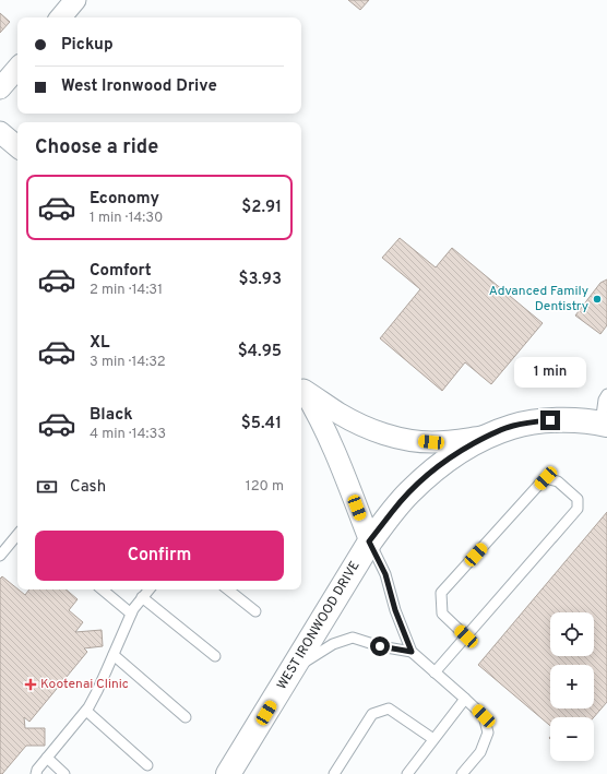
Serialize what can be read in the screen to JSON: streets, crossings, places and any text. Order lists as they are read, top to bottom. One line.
{"streets":{"street":["WEST IRONWOOD DRIVE"]},"places":{"other":["Advanced Family Dentistry"],"health":["Kootenai Clinic"]},"page":{"banner":["Pickup","West Ironwood Drive"],"heading":"Choose a ride","list":[{"name":"Economy","note":"1 min · 14:30","value":"$2.91"},{"name":"Comfort","note":"2 min · 14:31","value":"$3.93"},{"name":"XL","note":"3 min · 14:32","value":"$4.95"},{"name":"Black","note":"4 min · 14:33","value":"$5.41"}],"bubble":"1 min","pay":["Cash","120 m"],"buttons":"Confirm","map_buttons":["+","−"]}}
